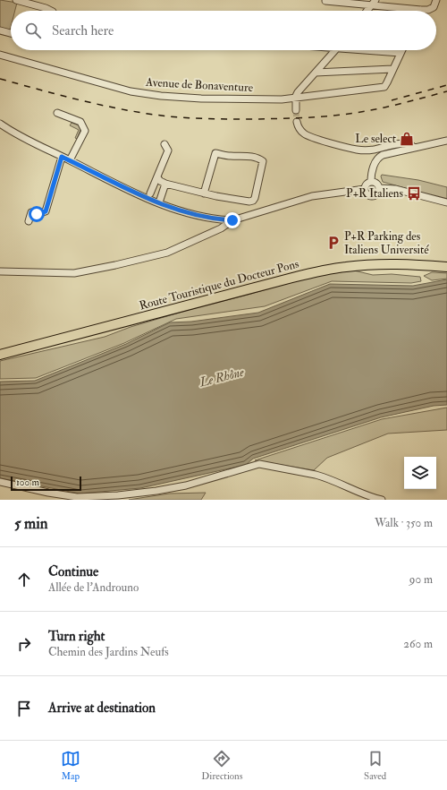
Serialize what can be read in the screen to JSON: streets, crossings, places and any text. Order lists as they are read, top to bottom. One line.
{"streets":{"highway":["Route Touristique du Docteur Pons"],"street":["Avenue de Bonaventure"]},"water":["Le Rhône"],"places":{"shop":["Le select"],"bus stop":["P+R Italiens"],"parking":["P+R Parking des Italiens Université"]},"scale_bar":"100 m","page":{"search":"Search here","scale":"100 m","heading":["5 min","Walk · 350 m"],"list":[["Continue","Allée de l'Androuno","90 m"],["Turn right","Chemin des Jardins Neufs","260 m"],"Arrive at destination"],"nav":["Map","Directions","Saved"]}}
